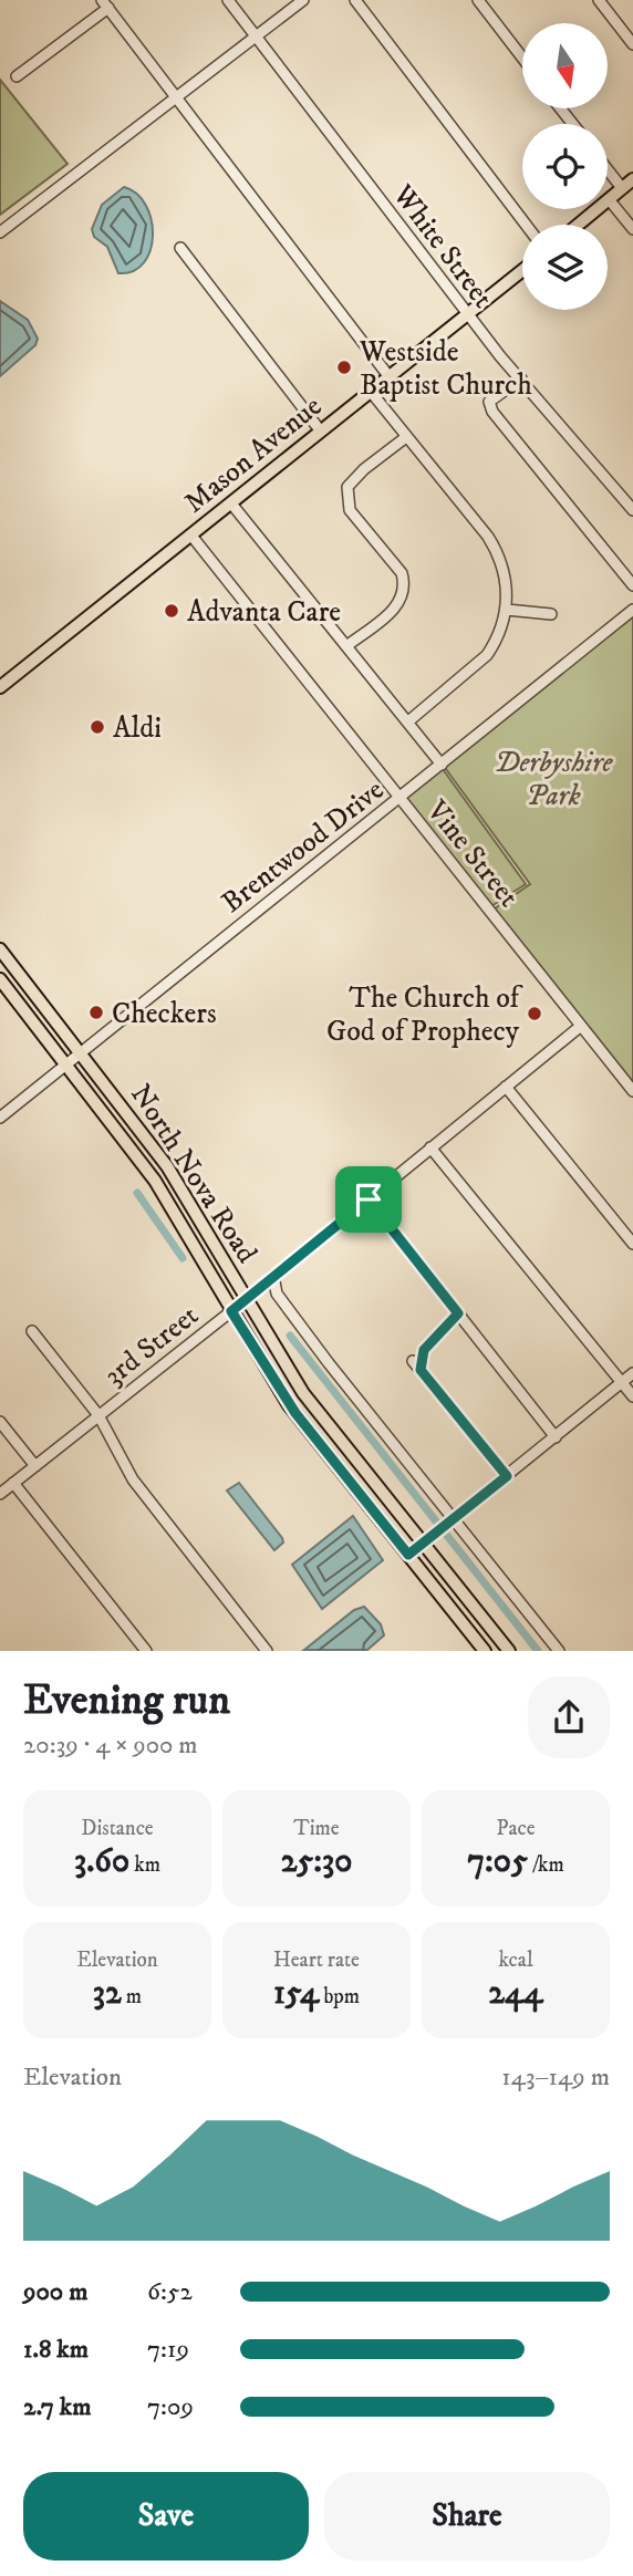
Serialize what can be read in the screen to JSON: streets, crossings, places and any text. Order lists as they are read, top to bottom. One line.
{"streets":{"main road":["Mason Avenue","North Nova Road"],"street":["White Street","Brentwood Drive","Vine Street","3rd Street"]},"crossings":[["White Street","Mason Avenue"],["Mason Avenue","Vine Street"],["Brentwood Drive","Vine Street"],["Brentwood Drive","North Nova Road"],["Vine Street","3rd Street"],["North Nova Road","3rd Street"]],"parks":["Derbyshire Park"],"places":["Westside Baptist Church","Advanta Care","Aldi","Checkers","The Church of God of Prophecy"],"north":"bottom","page":{"heading":["Evening run","20:39 · 4 × 900 m"],"stats":[["Distance","3.60 km"],["Time","25:30"],["Pace","7:05 /km"],["Elevation","32 m"],["Heart rate","154 bpm"],["kcal","244"]],"chart":["Elevation","143–149 m"],"list":[{"name":"900 m","note":"6:52"},{"name":"1.8 km","note":"7:19"},{"name":"2.7 km","note":"7:09"}],"buttons":["Save","Share"]}}
